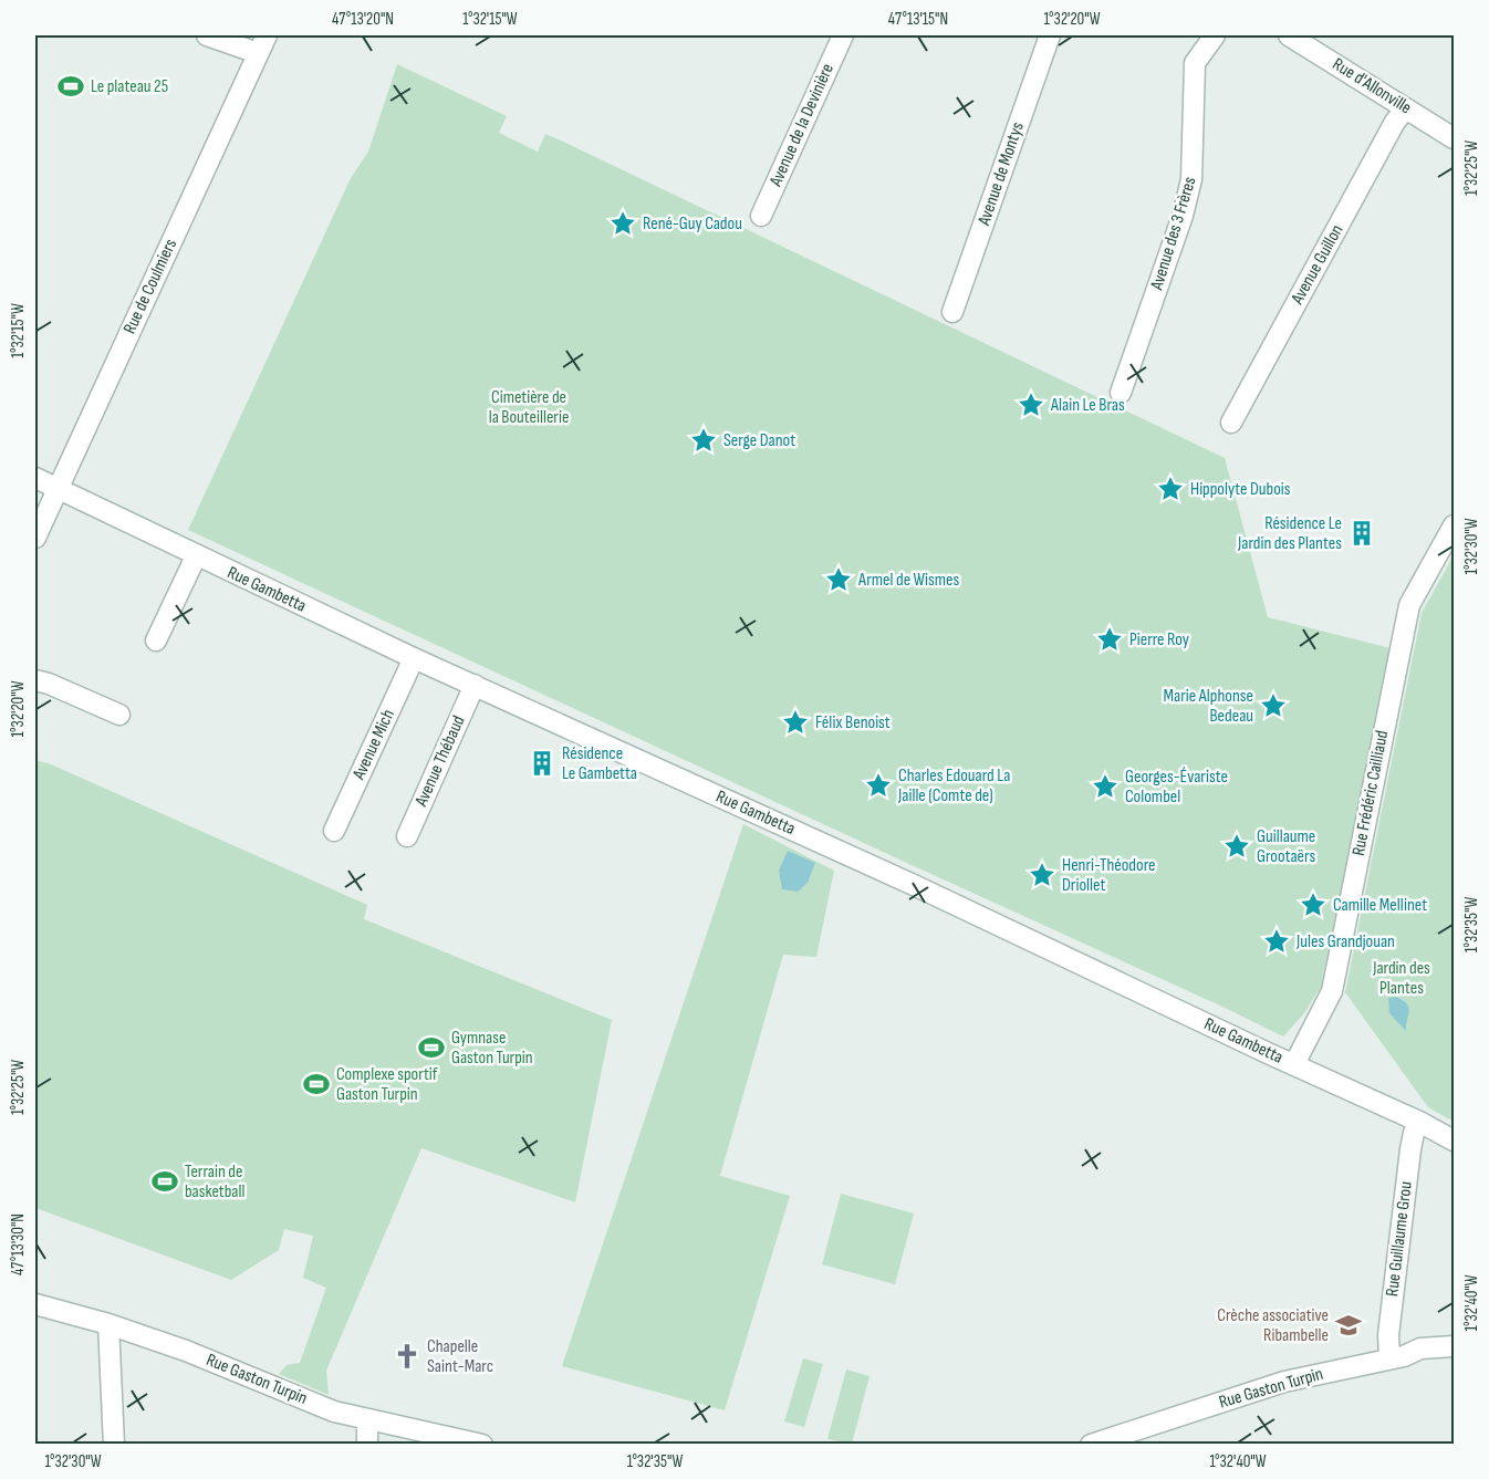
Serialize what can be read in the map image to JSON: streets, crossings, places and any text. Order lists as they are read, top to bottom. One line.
{"streets":{"street":["Rue d'Allonville","Avenue de la Devinière","Avenue de Montys","Avenue des 3 Frères","Avenue Guillon","Rue de Coulmiers","Rue Gambetta","Avenue Mich","Avenue Thébaud","Rue Frédéric Cailliaud","Rue Guillaume Grou","Rue Gaston Turpin"]},"crossings":[["Rue d'Allonville","Avenue Guillon"],["Rue de Coulmiers","Rue Gambetta"],["Rue Gambetta","Avenue Mich"],["Rue Gambetta","Avenue Thébaud"],["Rue Gambetta","Rue Frédéric Cailliaud"],["Rue Gambetta","Rue Guillaume Grou"],["Rue Guillaume Grou","Rue Gaston Turpin"]],"parks":["Cimetière de la Bouteillerie","Jardin des Plantes"],"places":{"sports":["Le plateau 25","Gymnase Gaston Turpin","Complexe sportif Gaston Turpin","Terrain de basketball"],"place":["René-Guy Cadou","Alain Le Bras","Serge Danot","Hippolyte Dubois","Armel de Wismes","Pierre Roy","Marie Alphonse Bedeau","Félix Benoist","Charles Edouard La Jaille (Comte de)","Georges-Évariste Colombel","Guillaume Grootaërs","Henri-Théodore Driollet","Camille Mellinet","Jules Grandjouan"],"building":["Résidence Le Jardin des Plantes","Résidence Le Gambetta"],"school or university":["Crèche associative Ribambelle"],"church":["Chapelle Saint-Marc"]},"coordinates":["47°13'20\"N","1°32'15\"W","47°13'15\"N","1°32'20\"W","1°32'25\"W","1°32'30\"W","1°32'35\"W","47°13'30\"N","1°32'40\"W"]}
